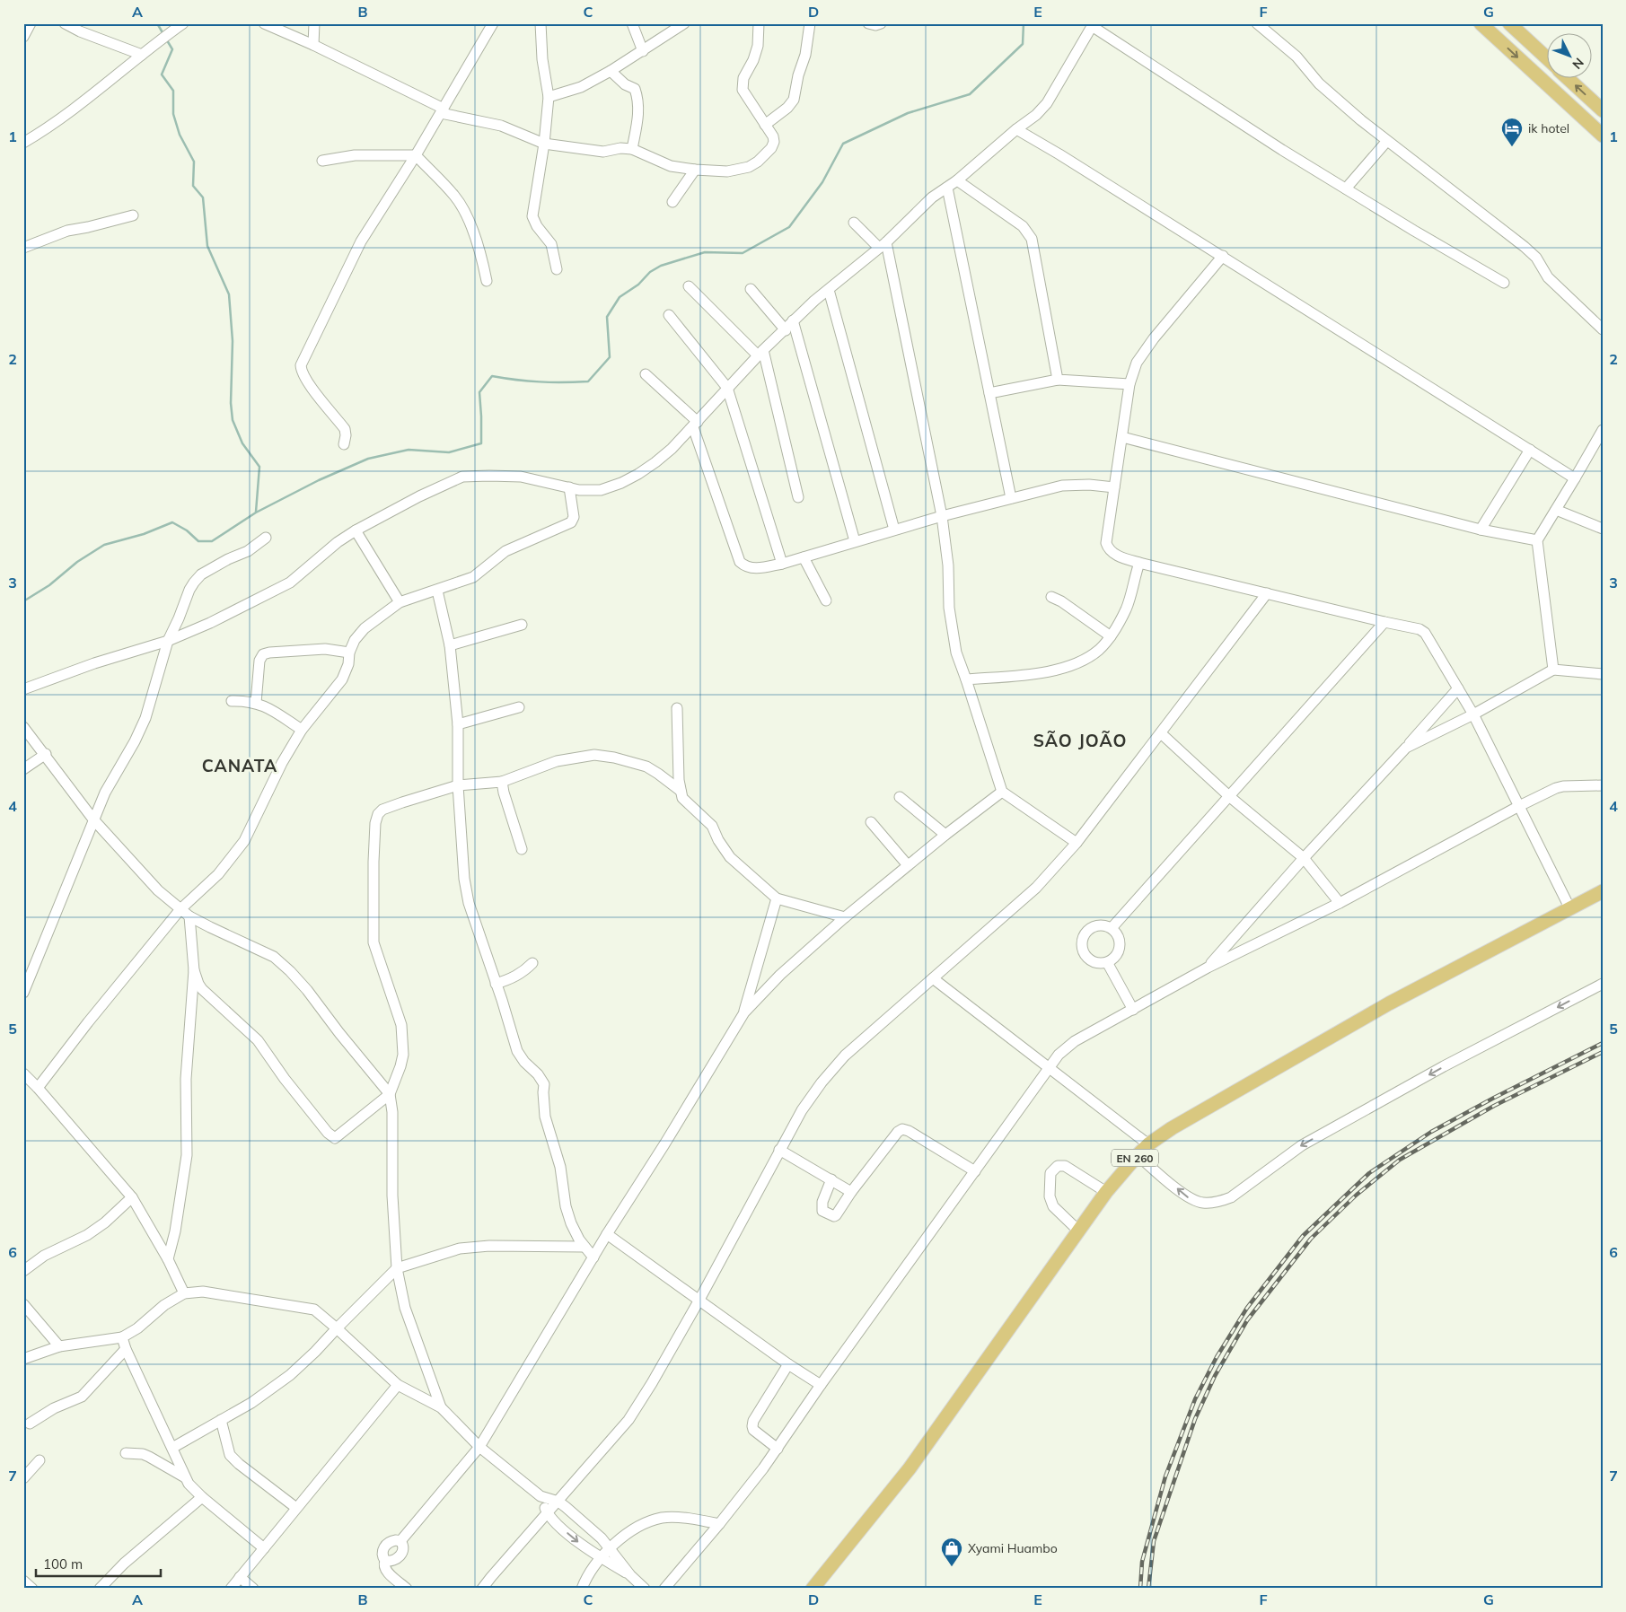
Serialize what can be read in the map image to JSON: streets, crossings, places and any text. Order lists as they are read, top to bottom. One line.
{"streets":{"main road":["EN 260"]},"districts":["SÃO JOÃO","CANATA"],"places":{"hotel":["ik hotel"],"shop":["Xyami Huambo"]},"scale_bar":"100 m","north":"bottom right","grid":{"columns":["A","B","C","D","E","F","G"],"rows":["1","2","3","4","5","6","7"]}}
